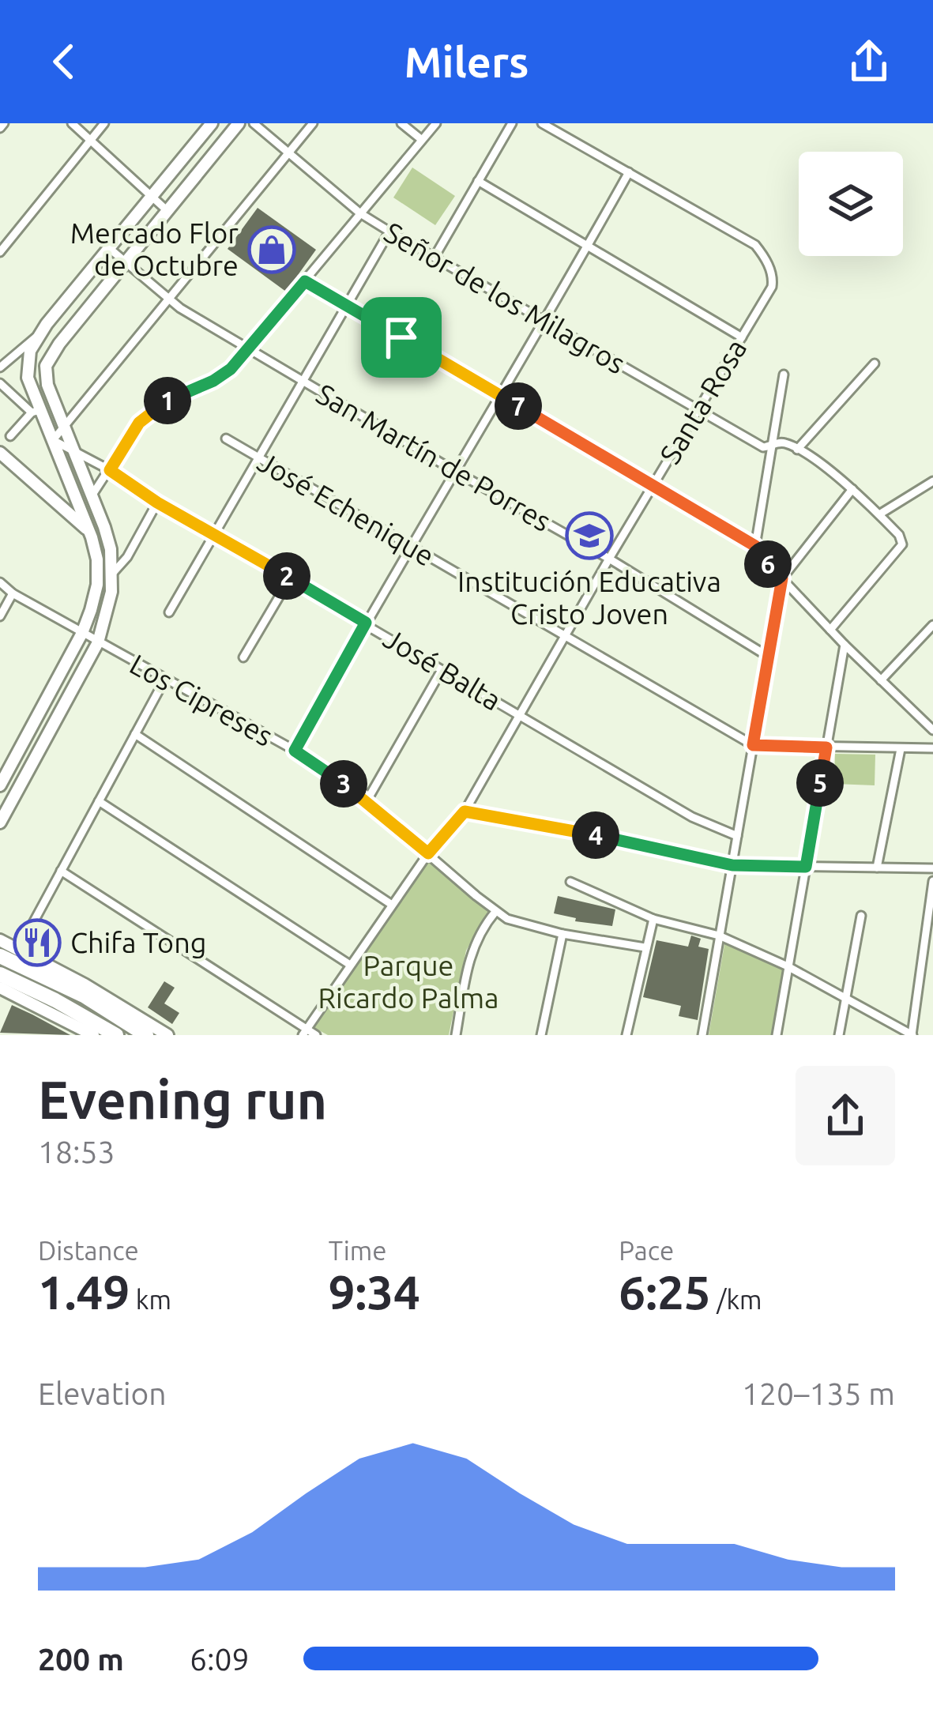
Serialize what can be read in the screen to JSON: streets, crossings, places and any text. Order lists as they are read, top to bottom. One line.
{"streets":{"street":["Señor de los Milagros","Santa Rosa","San Martín de Porres","José Echenique","José Balta","Los Cipreses"]},"crossings":[["Señor de los Milagros","Santa Rosa"],["Santa Rosa","San Martín de Porres"],["Santa Rosa","José Echenique"],["Santa Rosa","José Balta"],["Santa Rosa","Los Cipreses"]],"parks":["Parque Ricardo Palma"],"places":{"shop":["Mercado Flor de Octubre"],"school or university":["Institución Educativa Cristo Joven"],"restaurant":["Chifa Tong"]},"page":{"header":"Milers","pins":["1","7","6","2","5","3","4"],"heading":["Evening run","18:53"],"stats":[["Distance","1.49 km"],["Time","9:34"],["Pace","6:25 /km"]],"chart":["Elevation","120–135 m"],"list":[{"name":"200 m","note":"6:09"}]}}
